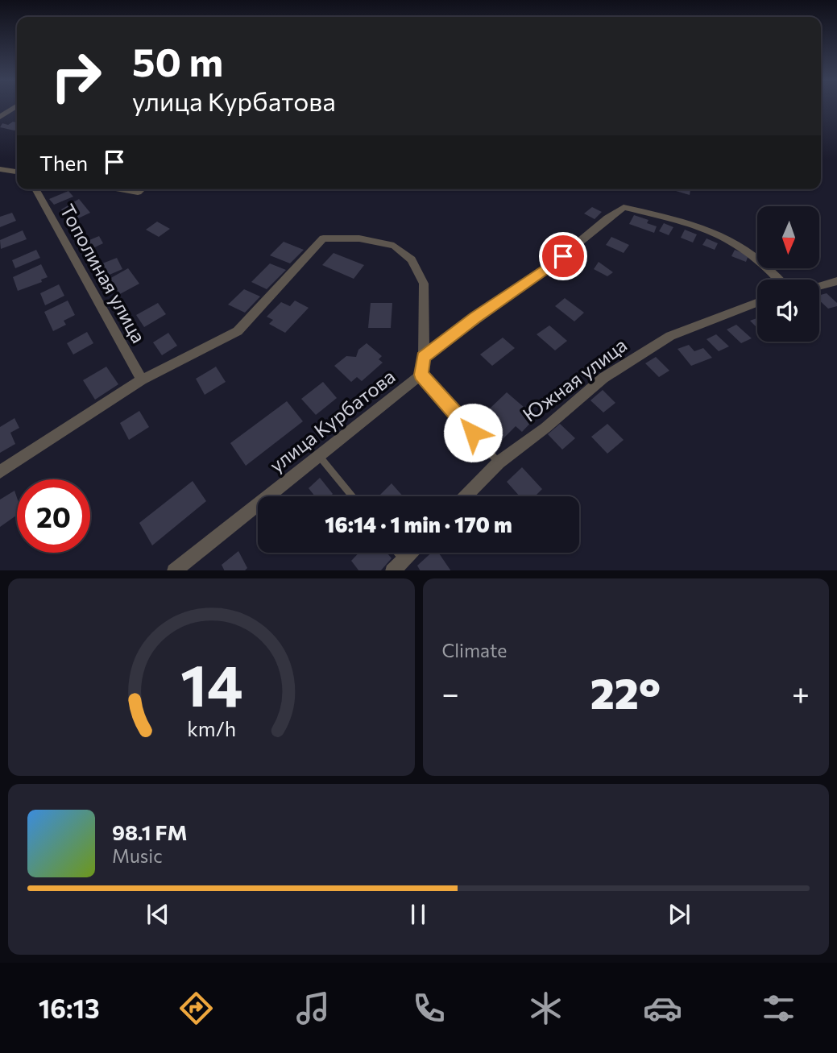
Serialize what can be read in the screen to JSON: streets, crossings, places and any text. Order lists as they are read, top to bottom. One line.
{"streets":{"street":["Тополиная улица","Южная улица","улица Курбатова"]},"crossings":[["Тополиная улица","улица Курбатова"]],"north":"bottom","page":{"turn":["50 m","улица Курбатова"],"then":"Then","limit":"20","trip":"16:14 · 1 min · 170 m","tile":"Climate","heat":["−","22°","+"],"song":["98.1 FM","Music"],"tabs":"16:13","gauge":["14","km/h"]}}
